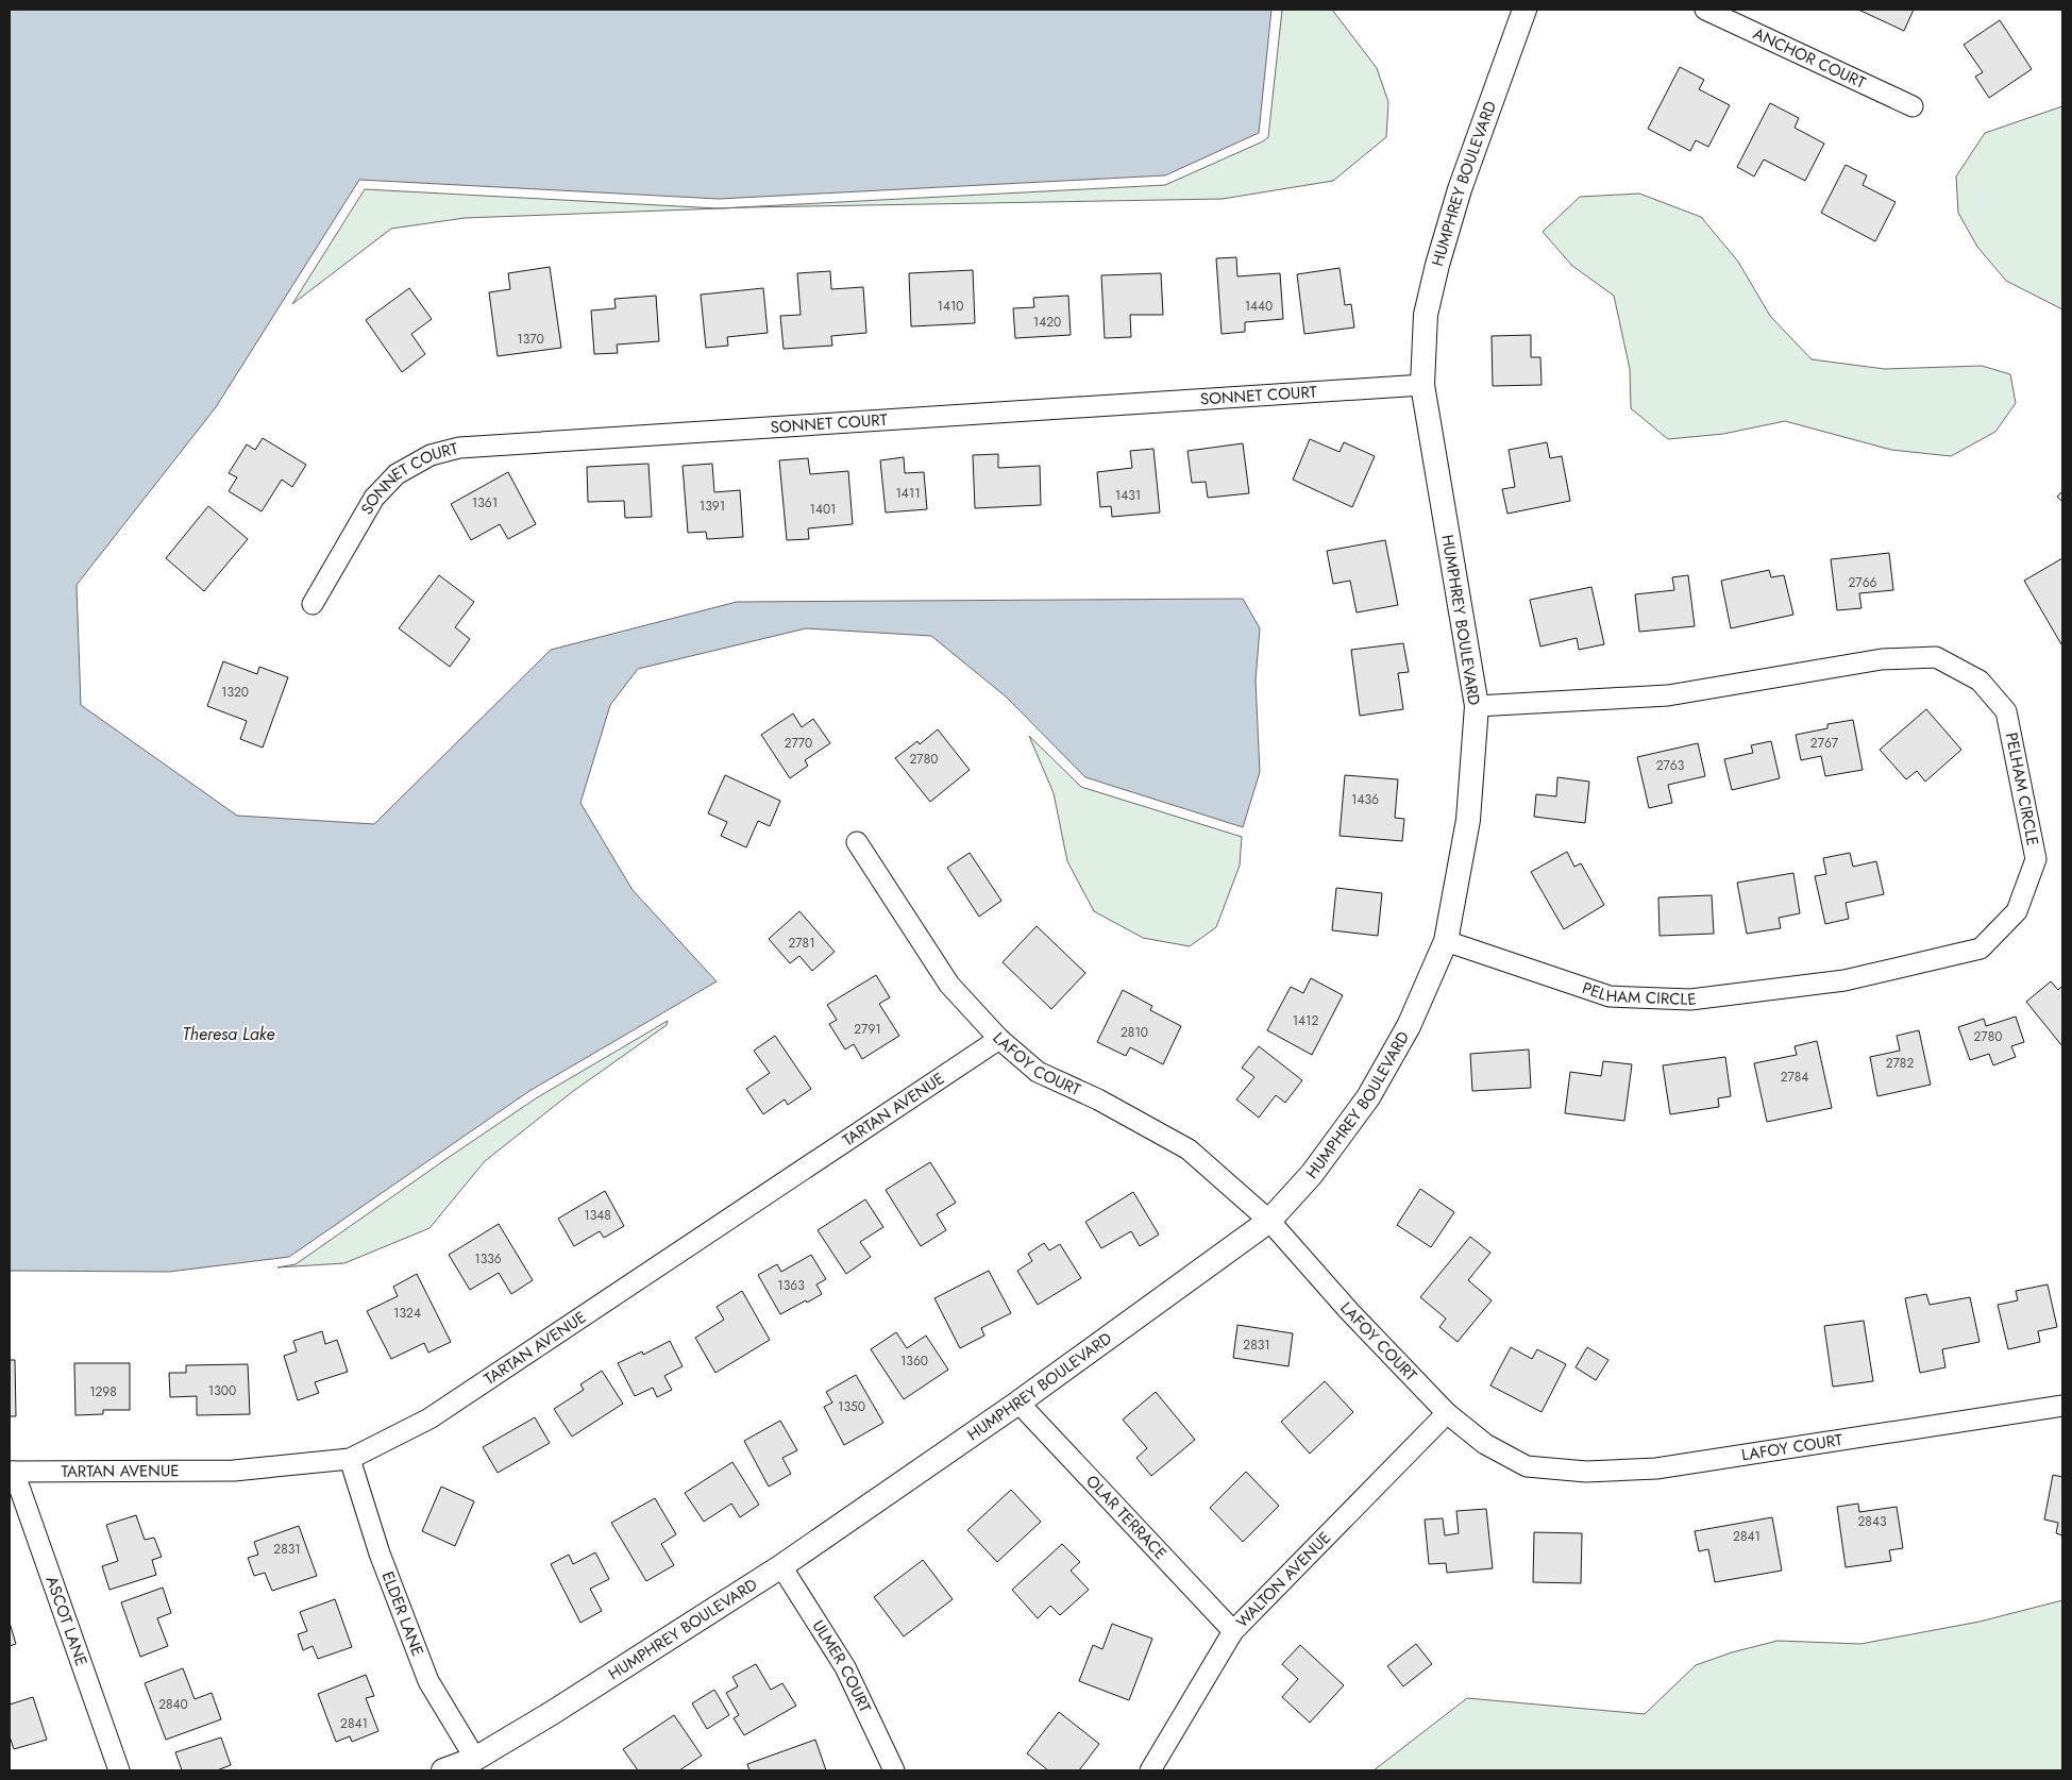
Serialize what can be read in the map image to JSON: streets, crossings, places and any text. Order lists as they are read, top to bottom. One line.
{"streets":{"street":["ANCHOR COURT","HUMPHREY BOULEVARD","SONNET COURT","PELHAM CIRCLE","LAFOY COURT","TARTAN AVENUE","OLAR TERRACE","WALTON AVENUE","ELDER LANE","ASCOT LANE","ULMER COURT"]},"crossings":[["HUMPHREY BOULEVARD","SONNET COURT"],["HUMPHREY BOULEVARD","PELHAM CIRCLE"],["HUMPHREY BOULEVARD","LAFOY COURT"],["HUMPHREY BOULEVARD","OLAR TERRACE"],["HUMPHREY BOULEVARD","ELDER LANE"],["HUMPHREY BOULEVARD","ULMER COURT"],["LAFOY COURT","TARTAN AVENUE"],["LAFOY COURT","WALTON AVENUE"],["TARTAN AVENUE","ELDER LANE"],["TARTAN AVENUE","ASCOT LANE"],["OLAR TERRACE","WALTON AVENUE"]],"water":["Theresa Lake"],"house_numbers":["1410","1440","1420","1370","1411","1431","1361","1391","1401","2766","1320","2770","2767","2780","2763","1436","2781","1412","2791","2810","2780","2782","2784","1348","1336","1363","1324","2831","1360","1300","1298","1350","2843","2841","2831","2840","2841"]}
